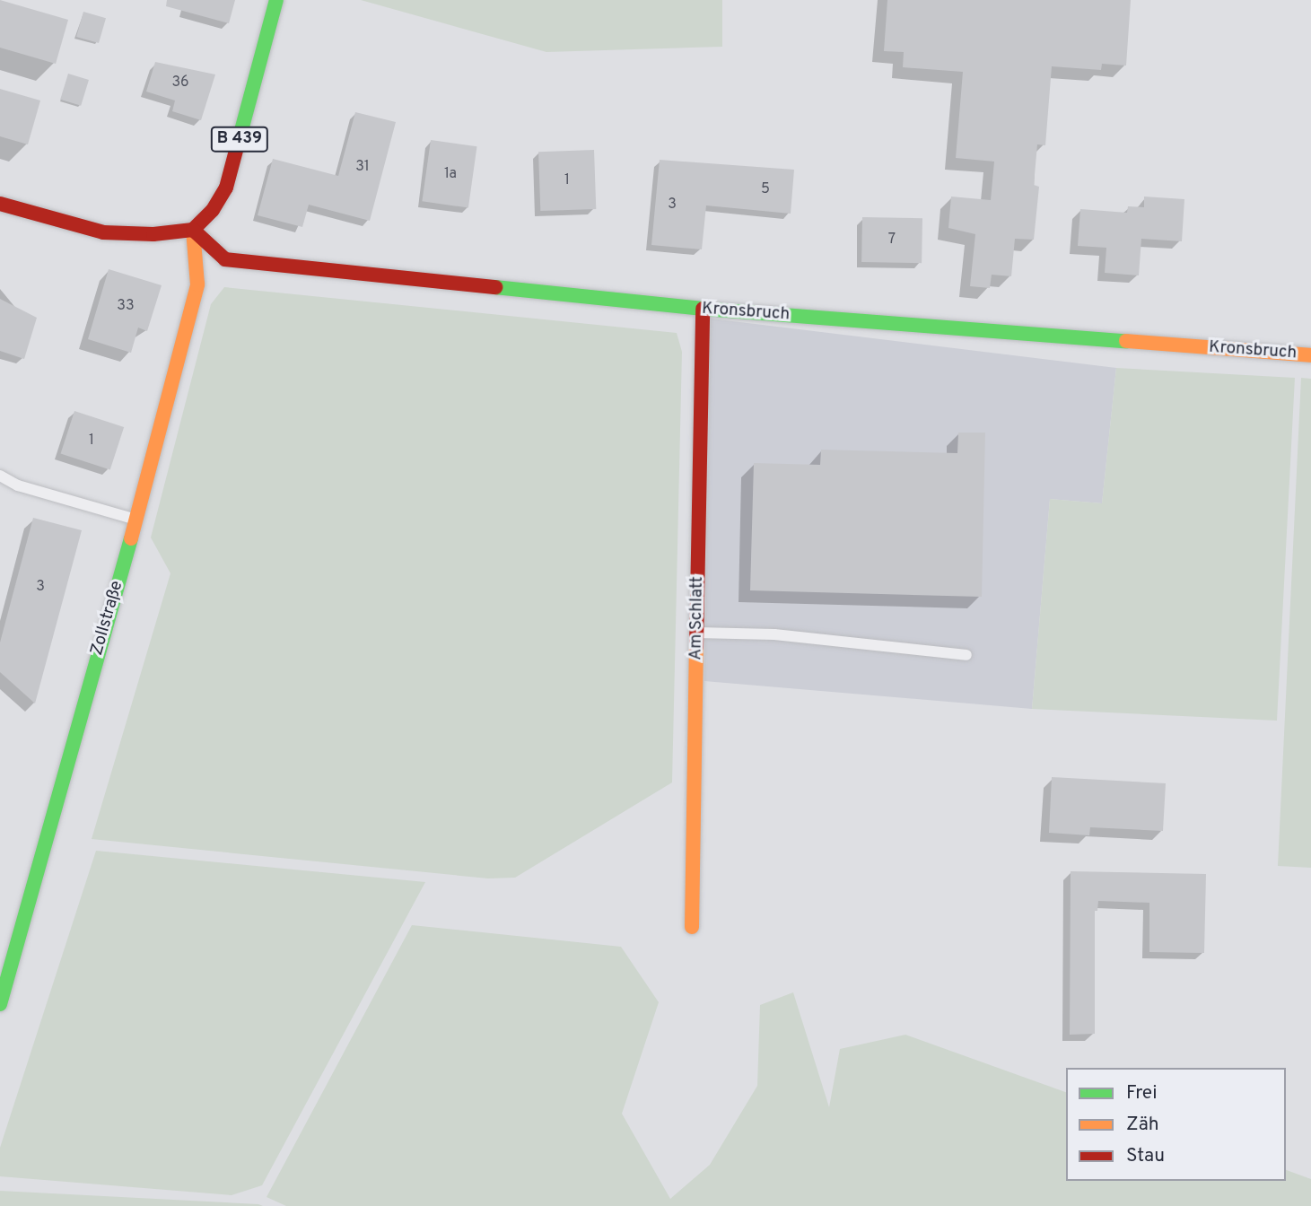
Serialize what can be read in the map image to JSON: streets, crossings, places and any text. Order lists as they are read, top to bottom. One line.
{"streets":{"street":["B 439","Kronsbruch","Zollstraße","Am Schlatt"]},"crossings":[["B 439","Kronsbruch"],["B 439","Zollstraße"],["Kronsbruch","Zollstraße"],["Kronsbruch","Am Schlatt"]],"house_numbers":["36","31","1a","1","5","3","7","33","1","3"],"legend":["Frei","Zäh","Stau"]}
